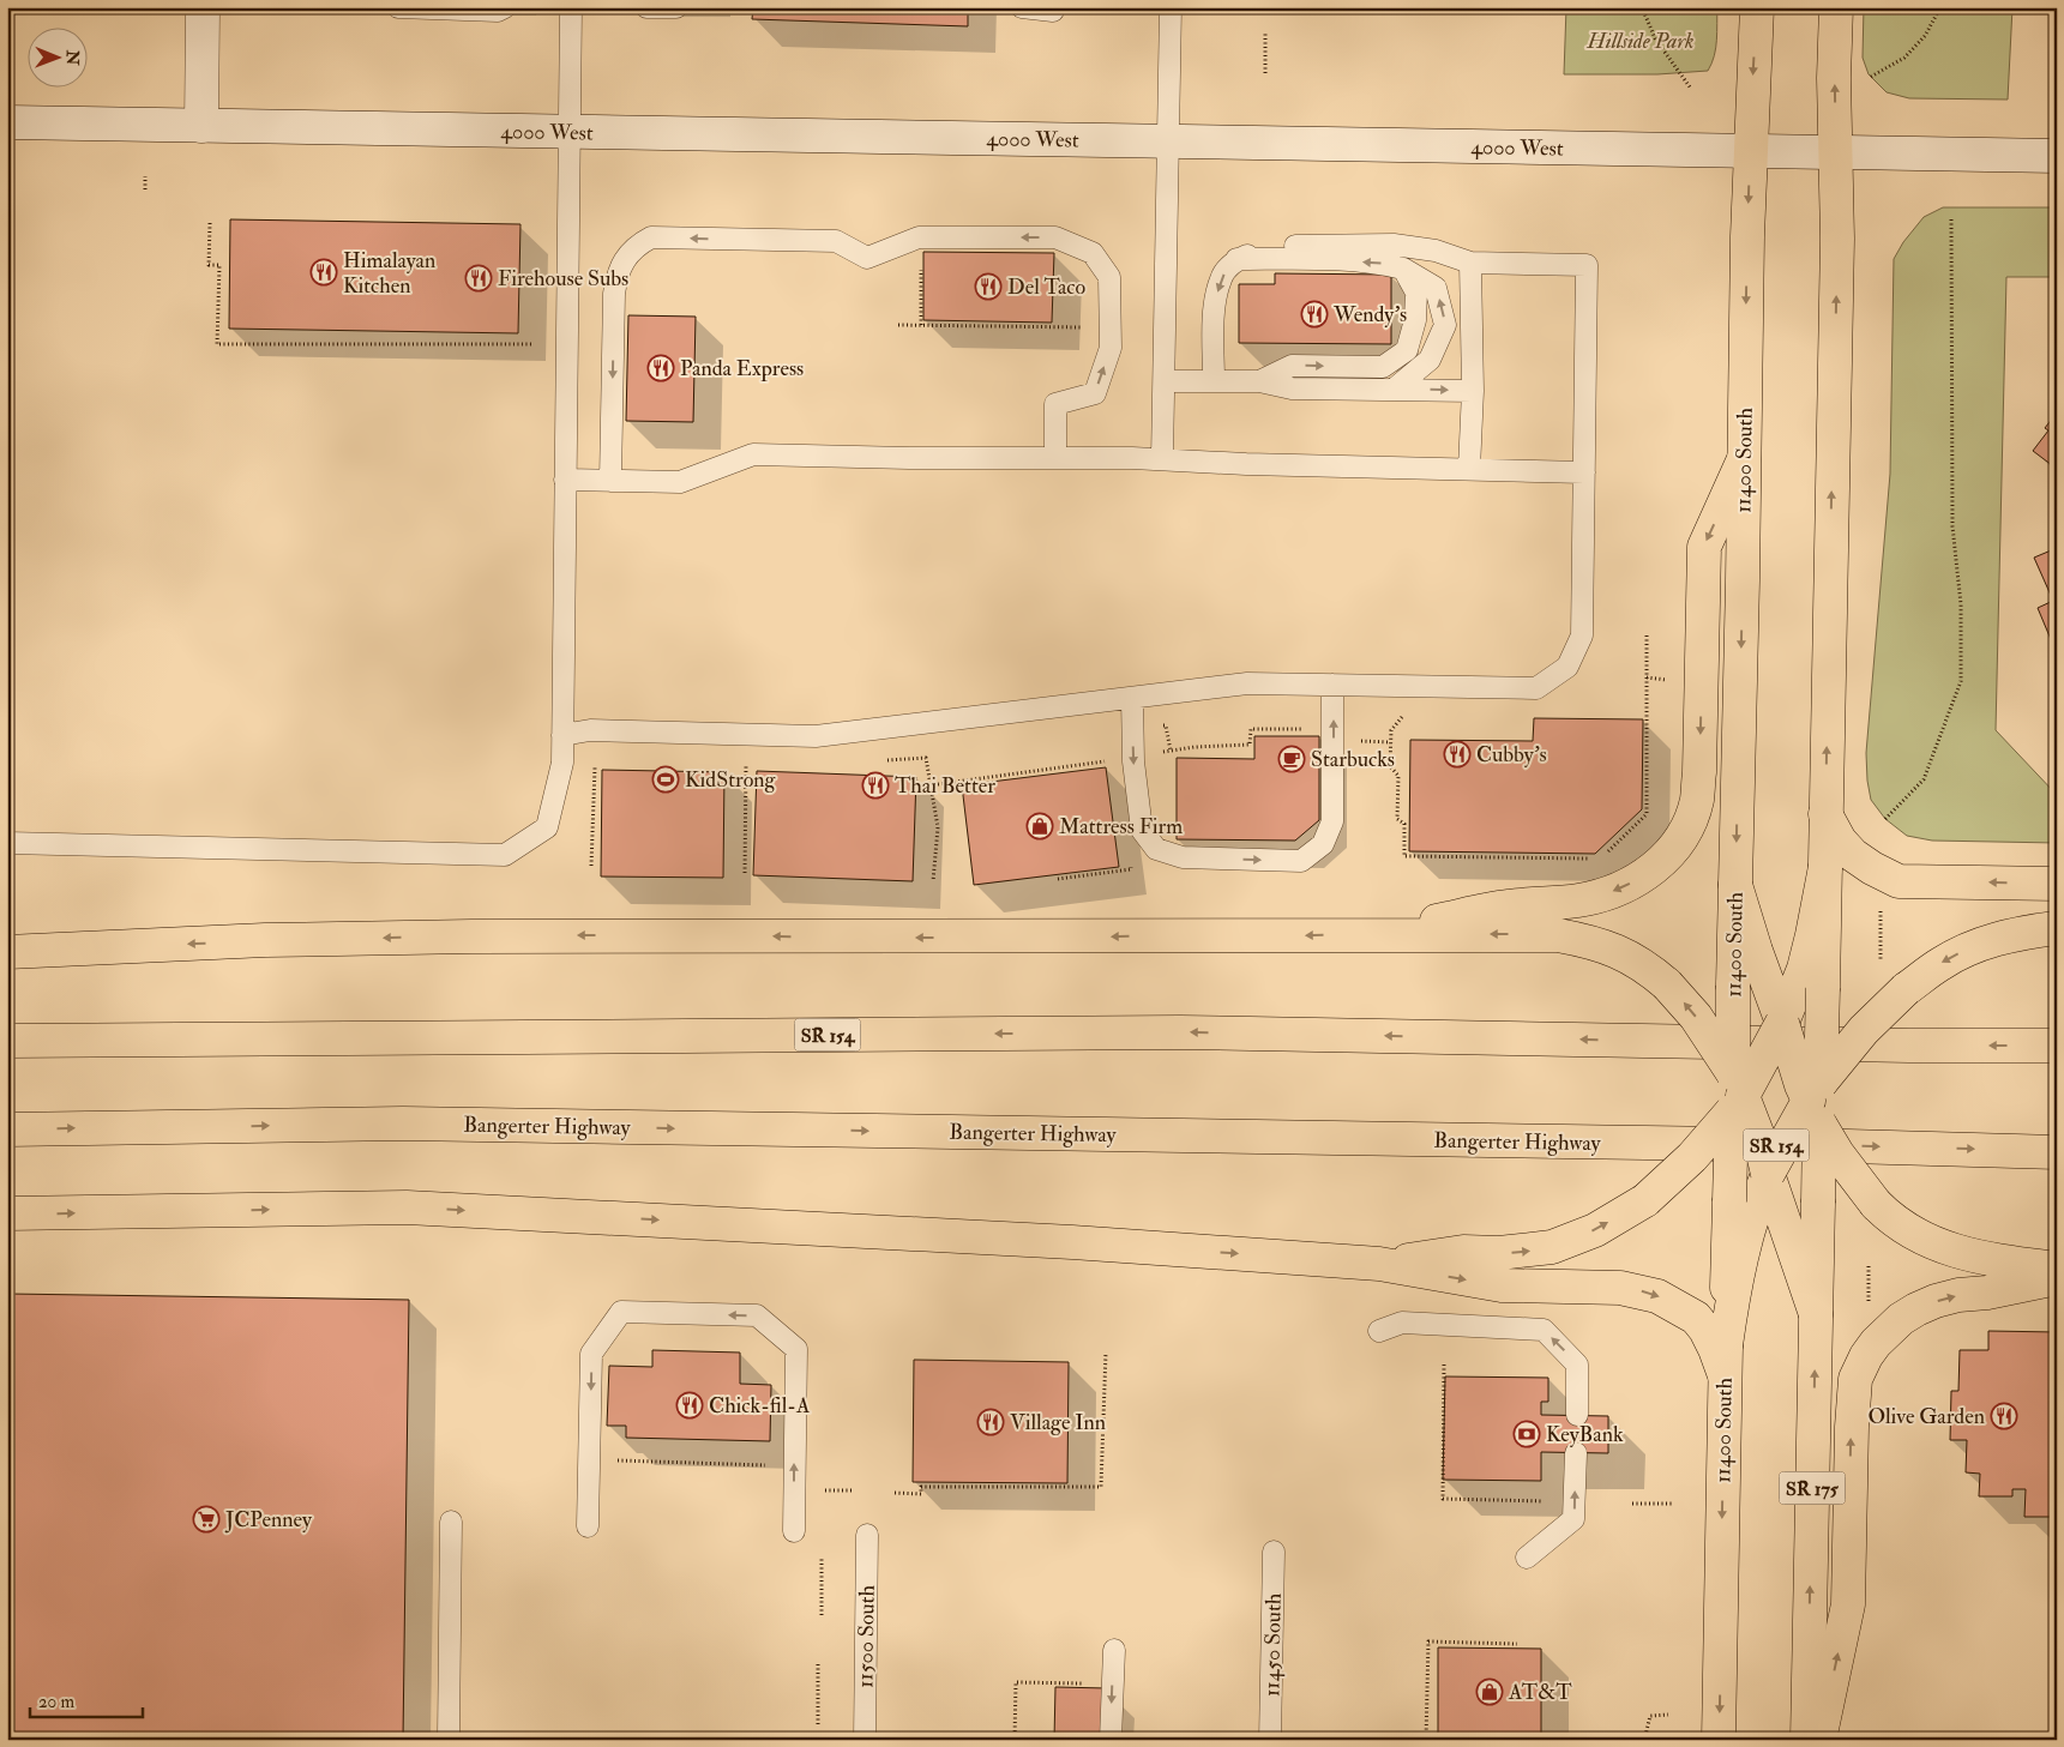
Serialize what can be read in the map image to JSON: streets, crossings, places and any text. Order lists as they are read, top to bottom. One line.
{"streets":{"main road":["4000 West","11400 South","SR 154","Bangerter Highway","SR 175"],"lane":["11500 South","11450 South"]},"crossings":[["4000 West","11400 South"]],"parks":["Hillside Park"],"places":{"restaurant":["Himalayan Kitchen","Firehouse Subs","Del Taco","Wendy's","Panda Express","Cubby's","Thai Better","Chick-fil-A","Olive Garden","Village Inn"],"cafe":["Starbucks"],"sports":["KidStrong"],"shop":["Mattress Firm","AT&T"],"bank":["KeyBank"],"supermarket":["JCPenney"]},"scale_bar":"20 m","north":"right"}
